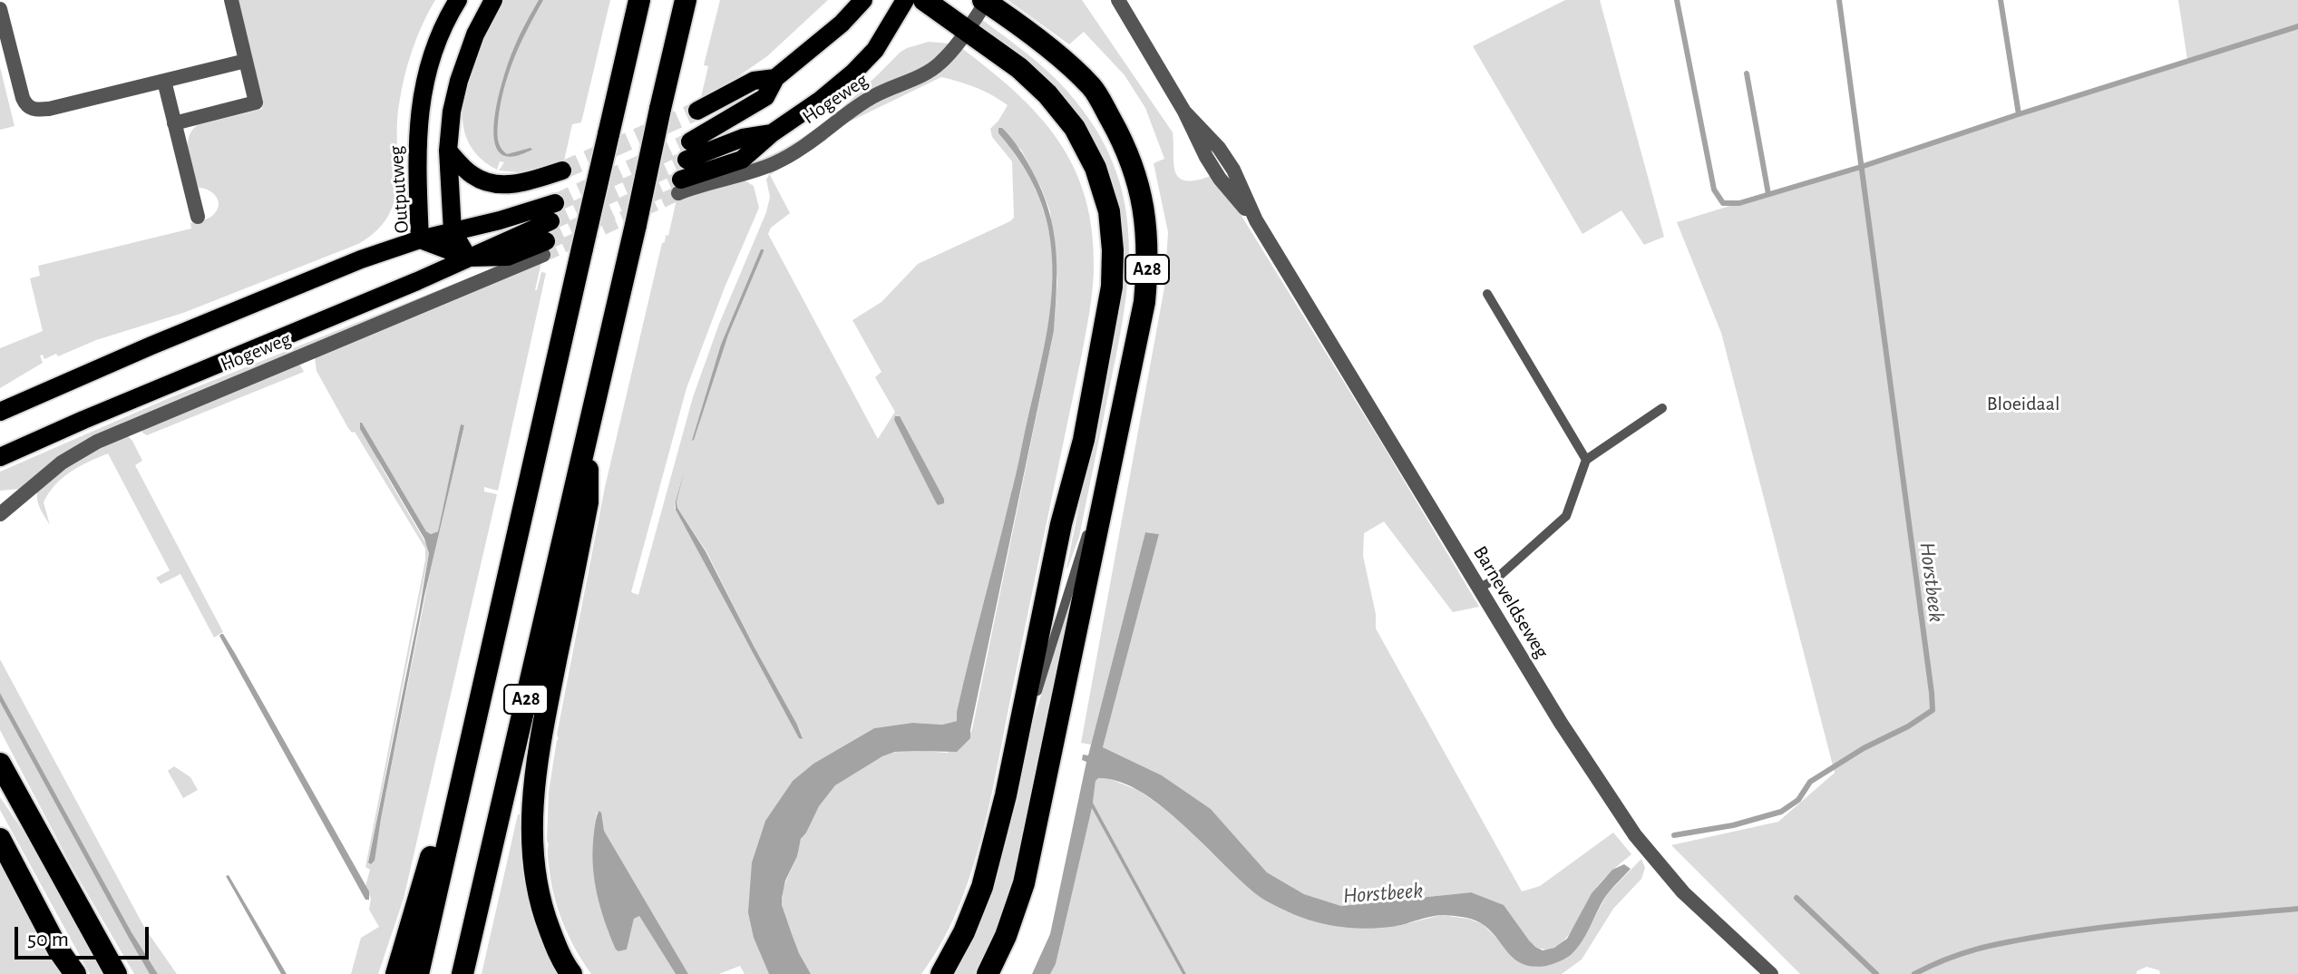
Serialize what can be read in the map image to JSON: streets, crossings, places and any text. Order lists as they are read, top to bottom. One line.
{"streets":{"highway":["A28"],"main road":["Hogeweg","Outputweg"],"street":["Barneveldseweg"]},"crossings":[["Hogeweg","Outputweg"],["Hogeweg","A28"]],"water":["Horstbeek"],"parks":["Bloeidaal"],"scale_bar":"50 m"}
